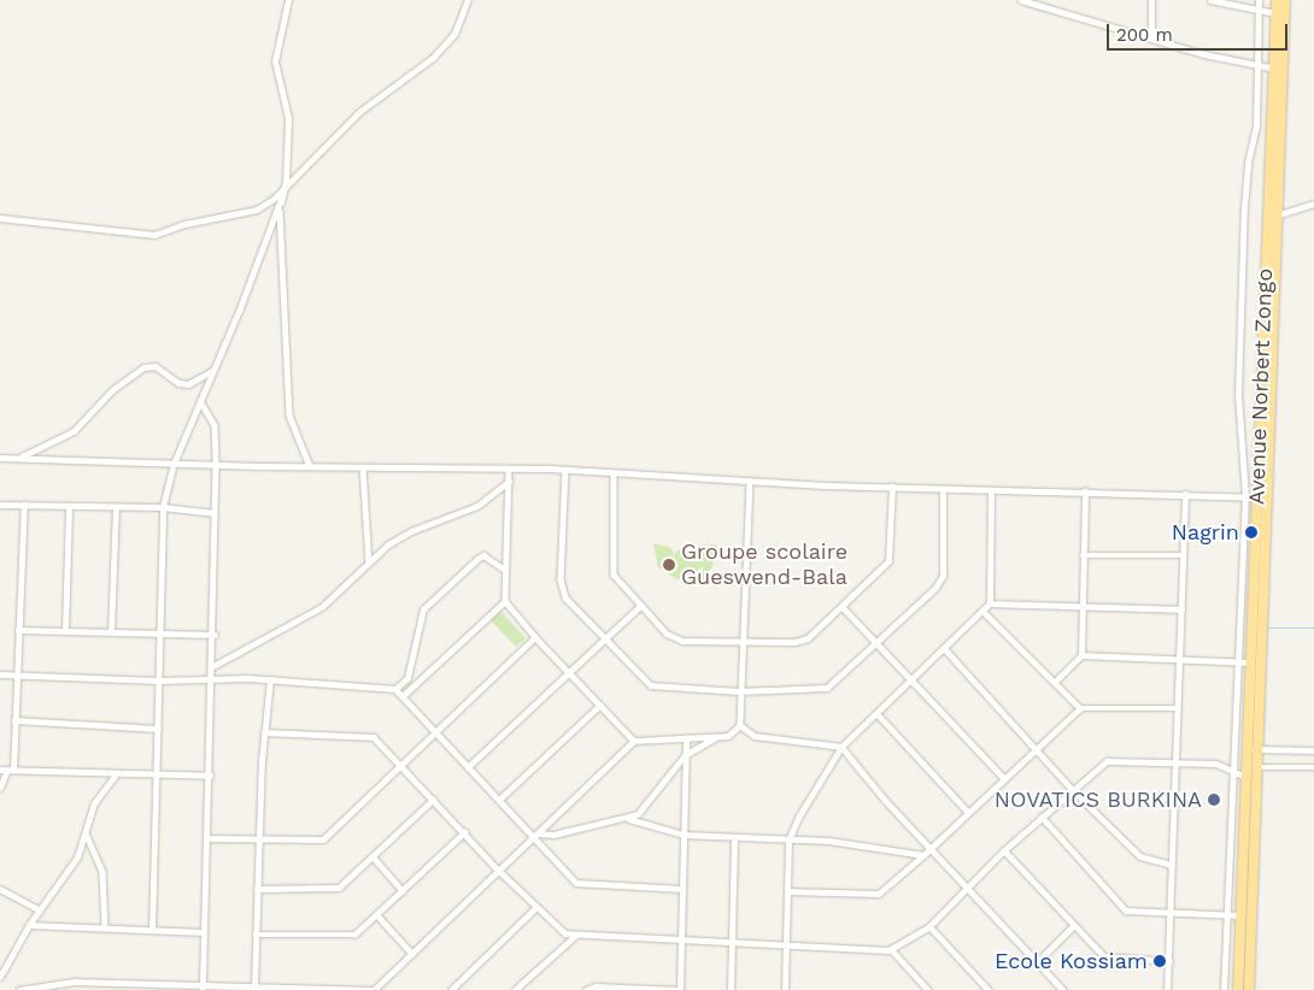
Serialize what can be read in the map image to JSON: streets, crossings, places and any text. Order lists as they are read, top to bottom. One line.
{"streets":{"main road":["Avenue Norbert Zongo"]},"places":["Nagrin","Groupe scolaire Gueswend-Bala","NOVATICS BURKINA","Ecole Kossiam"],"scale_bar":"200 m"}
